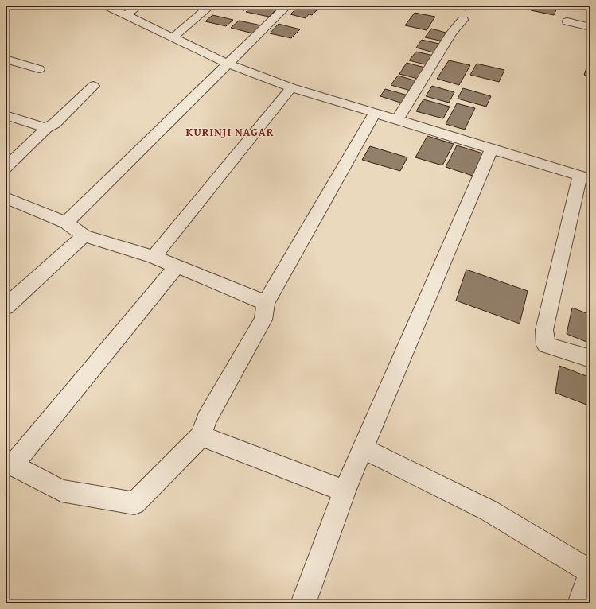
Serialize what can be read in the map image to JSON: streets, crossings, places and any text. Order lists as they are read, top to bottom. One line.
{"districts":["KURINJI NAGAR"]}
